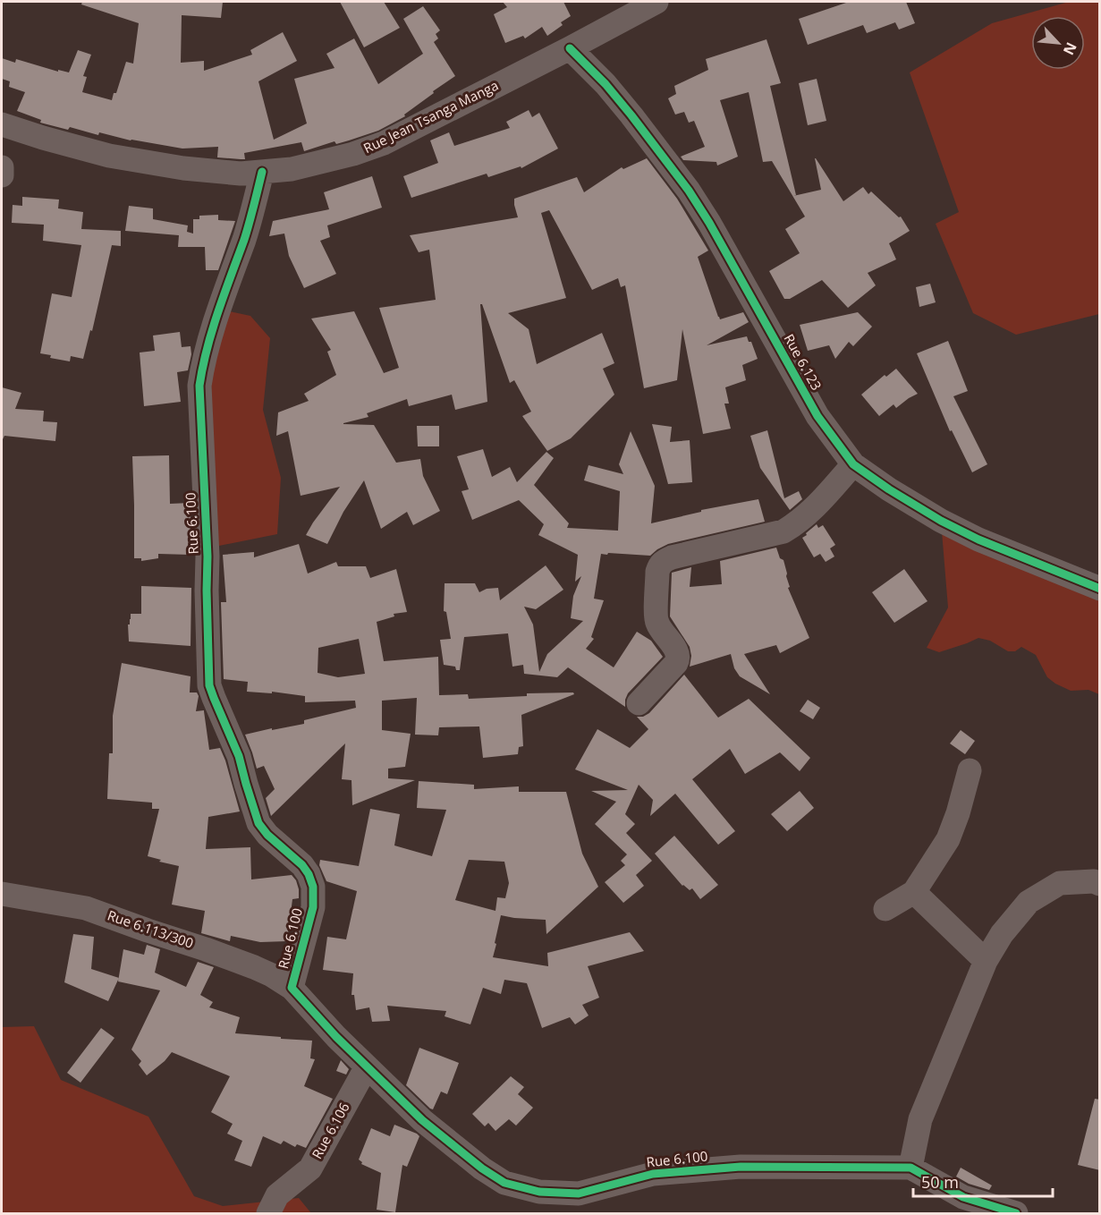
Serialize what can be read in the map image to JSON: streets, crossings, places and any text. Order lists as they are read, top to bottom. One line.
{"streets":{"street":["Rue Jean Tsanga Manga","Rue 6.123","Rue 6.100","Rue 6.113/300","Rue 6.106"]},"crossings":[["Rue Jean Tsanga Manga","Rue 6.123"],["Rue Jean Tsanga Manga","Rue 6.100"],["Rue 6.100","Rue 6.113/300"],["Rue 6.100","Rue 6.106"]],"scale_bar":"50 m","north":"bottom right"}
